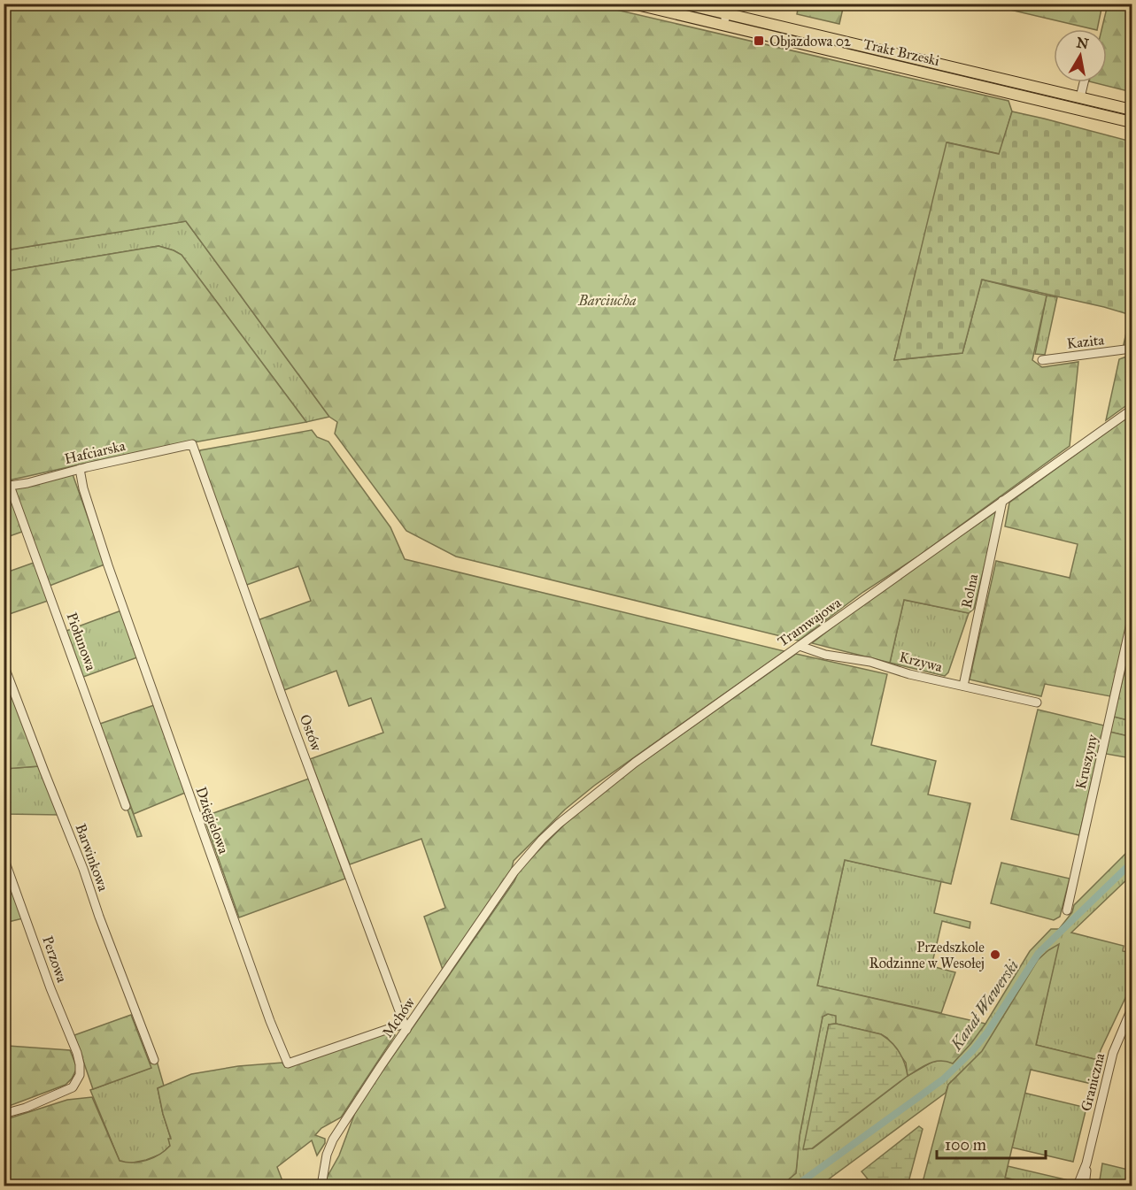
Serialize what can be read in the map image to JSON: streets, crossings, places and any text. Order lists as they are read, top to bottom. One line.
{"streets":{"main road":["Trakt Brzeski"],"street":["Kazita","Hafciarska","Rolna","Tramwajowa","Piołunowa","Krzywa","Ostów","Kruszyny","Dzięgielowa","Barwinkowa","Perzowa","Mchów","Graniczna"]},"crossings":[["Hafciarska","Piołunowa"],["Hafciarska","Ostów"],["Hafciarska","Dzięgielowa"],["Rolna","Tramwajowa"],["Rolna","Krzywa"],["Tramwajowa","Krzywa"],["Tramwajowa","Mchów"],["Ostów","Dzięgielowa"],["Ostów","Mchów"],["Dzięgielowa","Mchów"]],"water":["Kanał Wawerski"],"parks":["Barciucha"],"places":{"transit":["Objazdowa 02"],"other":["Przedszkole Rodzinne w Wesołej"]},"scale_bar":"100 m","north":"top"}
